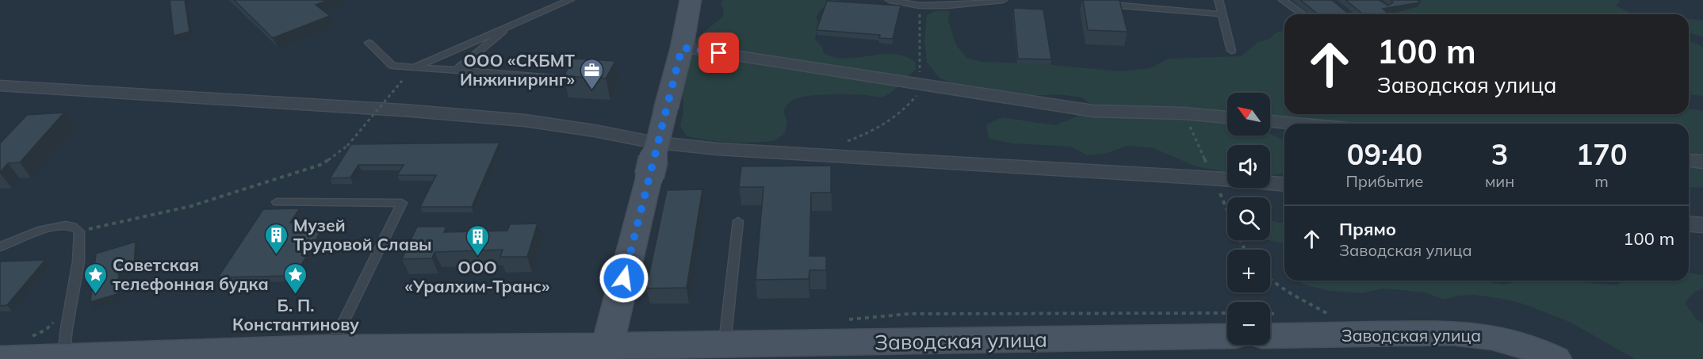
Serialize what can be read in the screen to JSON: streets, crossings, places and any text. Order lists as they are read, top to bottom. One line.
{"streets":{"main road":["Заводская улица"]},"places":{"office":["ООО «СКБМТ Инжиниринг»"],"building":["Музей Трудовой Славы","ООО «Уралхим-Транс»"],"place":["Советская телефонная будка","Б. П. Константинову"]},"north":"top left","page":{"turn":["100 m","Заводская улица"],"map_buttons":["+","−"],"eta":["09:40","Прибытие","3","мин","170","m"],"list":[{"name":"Прямо","note":"Заводская улица","value":"100 m"}]}}
